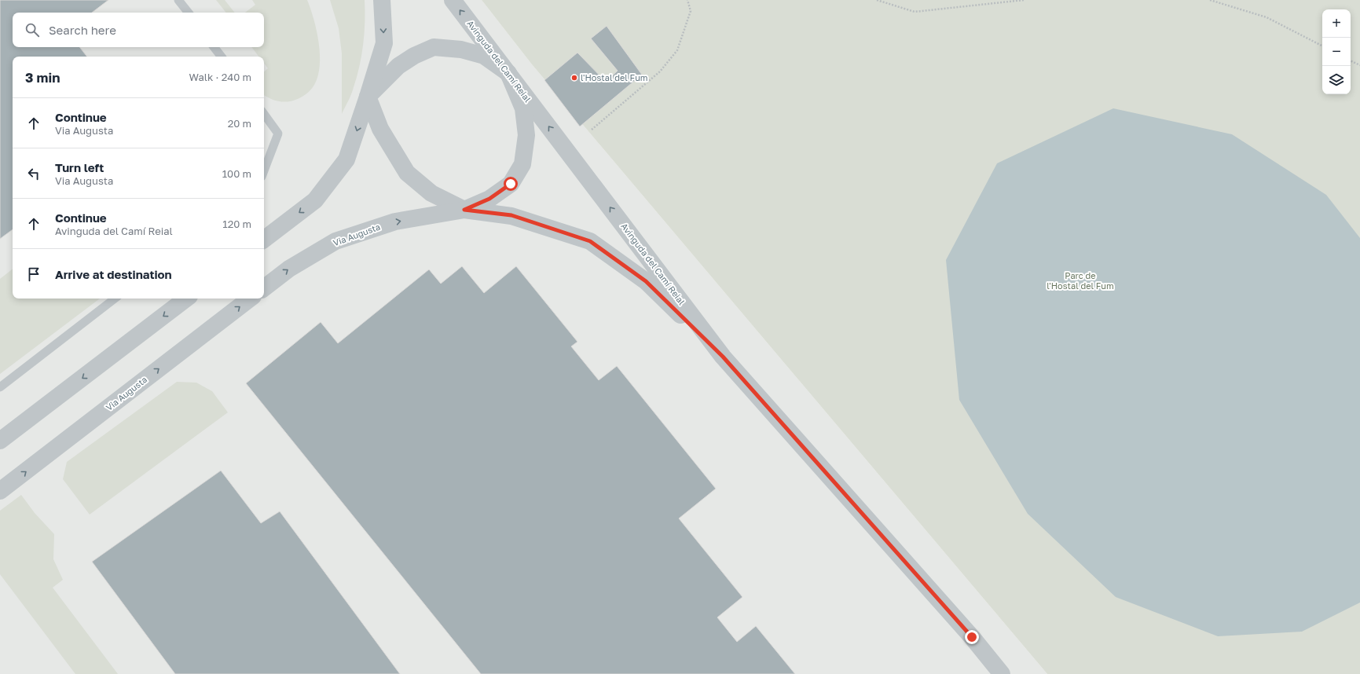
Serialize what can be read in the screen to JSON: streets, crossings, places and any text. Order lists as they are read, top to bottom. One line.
{"streets":{"street":["Avinguda del Camí Reial","Via Augusta"]},"crossings":[["Avinguda del Camí Reial","Via Augusta"]],"one_way":["Avinguda del Camí Reial"],"parks":["Parc de l'Hostal del Fum"],"places":["l'Hostal del Fum"],"page":{"map_buttons":["+","−"],"search":"Search here","heading":["3 min","Walk · 240 m"],"list":[["Continue","Via Augusta","20 m"],["Turn left","Via Augusta","100 m"],["Continue","Avinguda del Camí Reial","120 m"],"Arrive at destination"]}}
